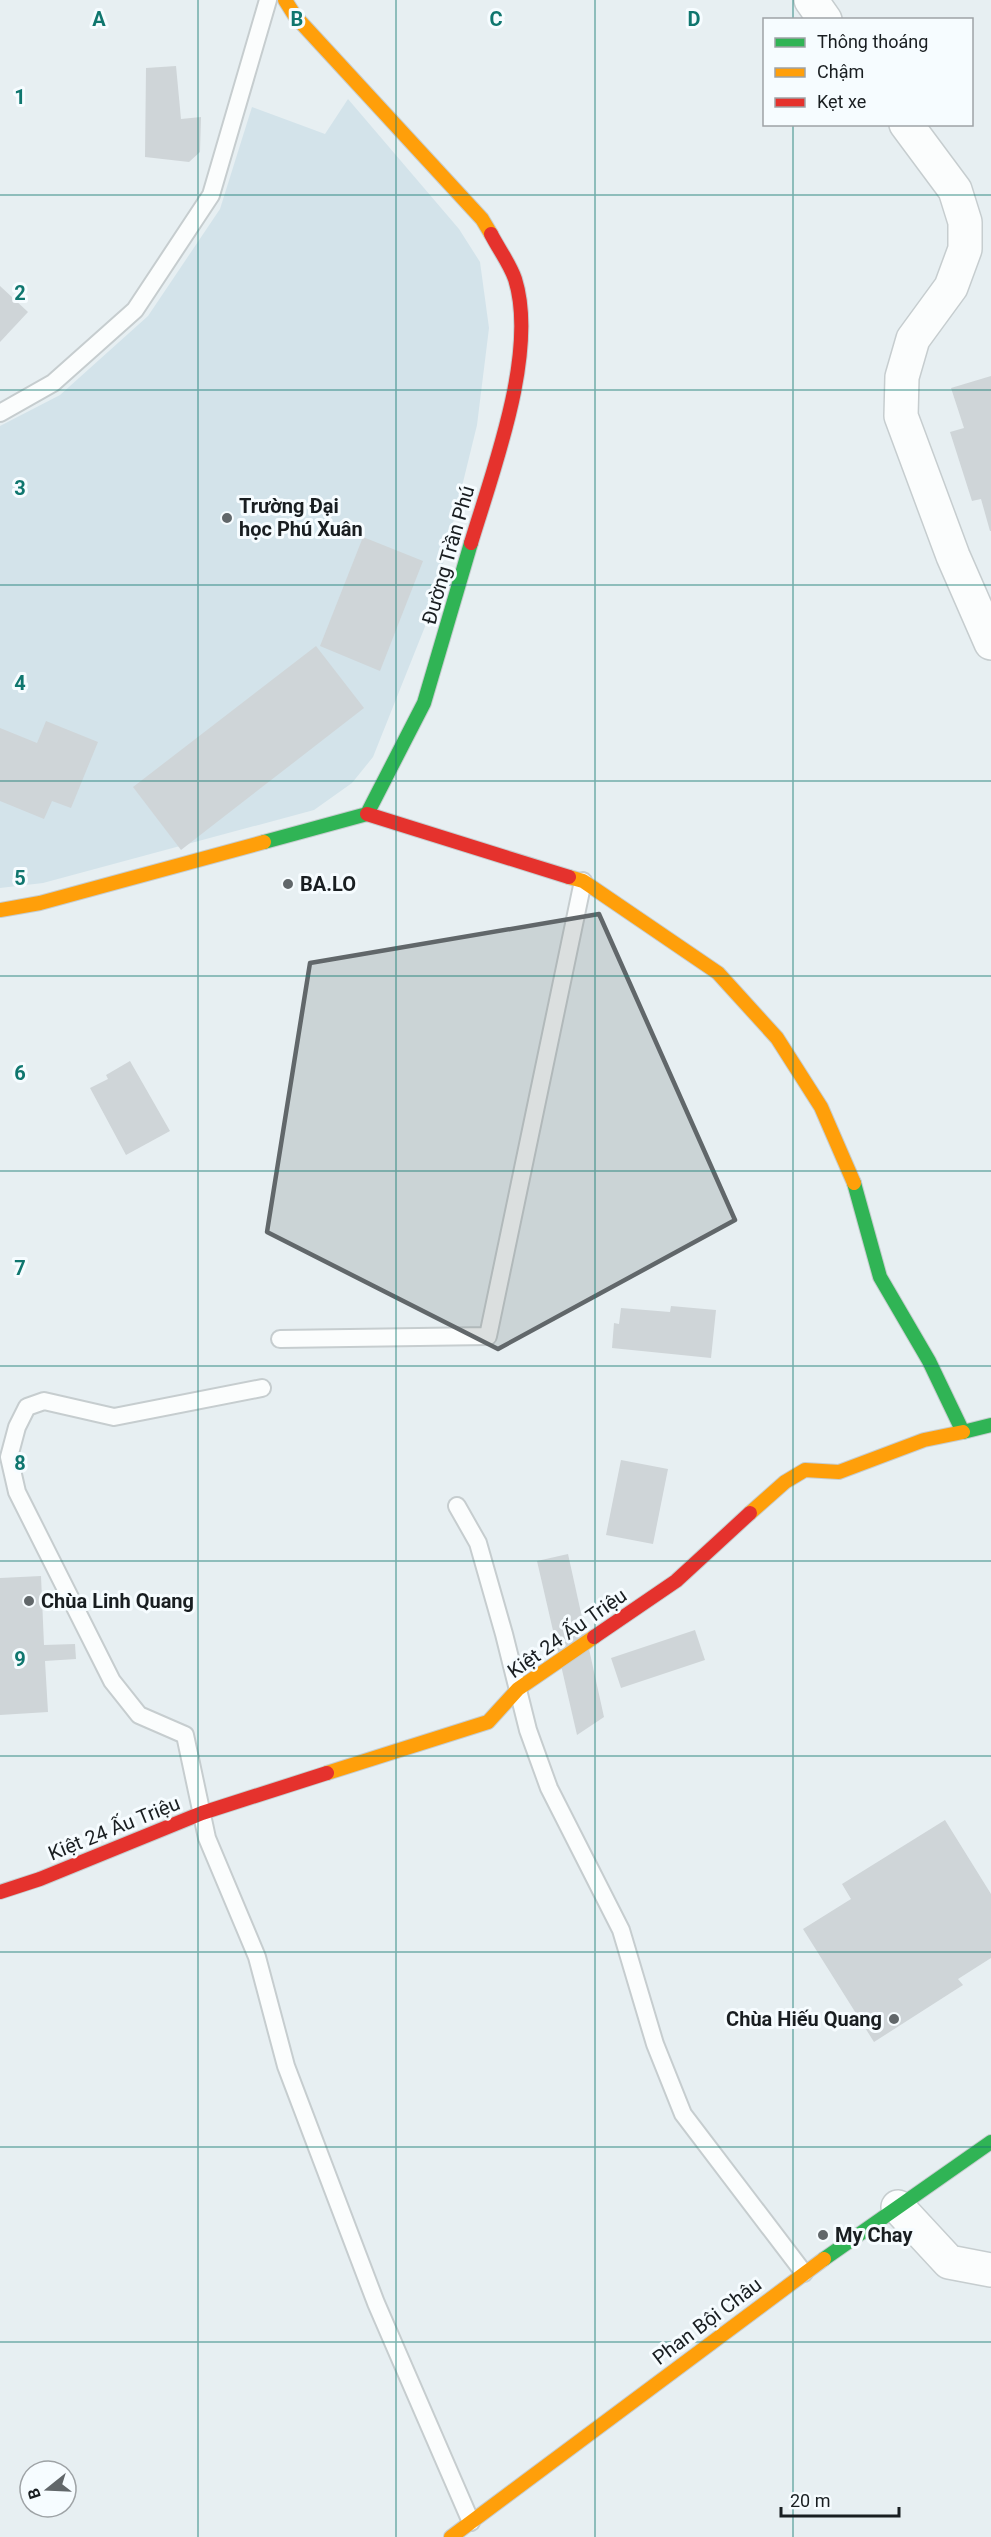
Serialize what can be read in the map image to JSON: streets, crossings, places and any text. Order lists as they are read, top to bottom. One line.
{"streets":{"street":["Đường Trần Phú","Kiệt 24 Ấu Triệu","Phan Bội Châu"]},"places":["Trường Đại học Phú Xuân","BA.LO","Chùa Linh Quang","Chùa Hiếu Quang","My Chay"],"legend":["Thông thoáng","Chậm","Kẹt xe"],"scale_bar":"20 m","north":"left","grid":{"columns":["A","B","C","D"],"rows":["1","2","3","4","5","6","7","8","9"]}}
